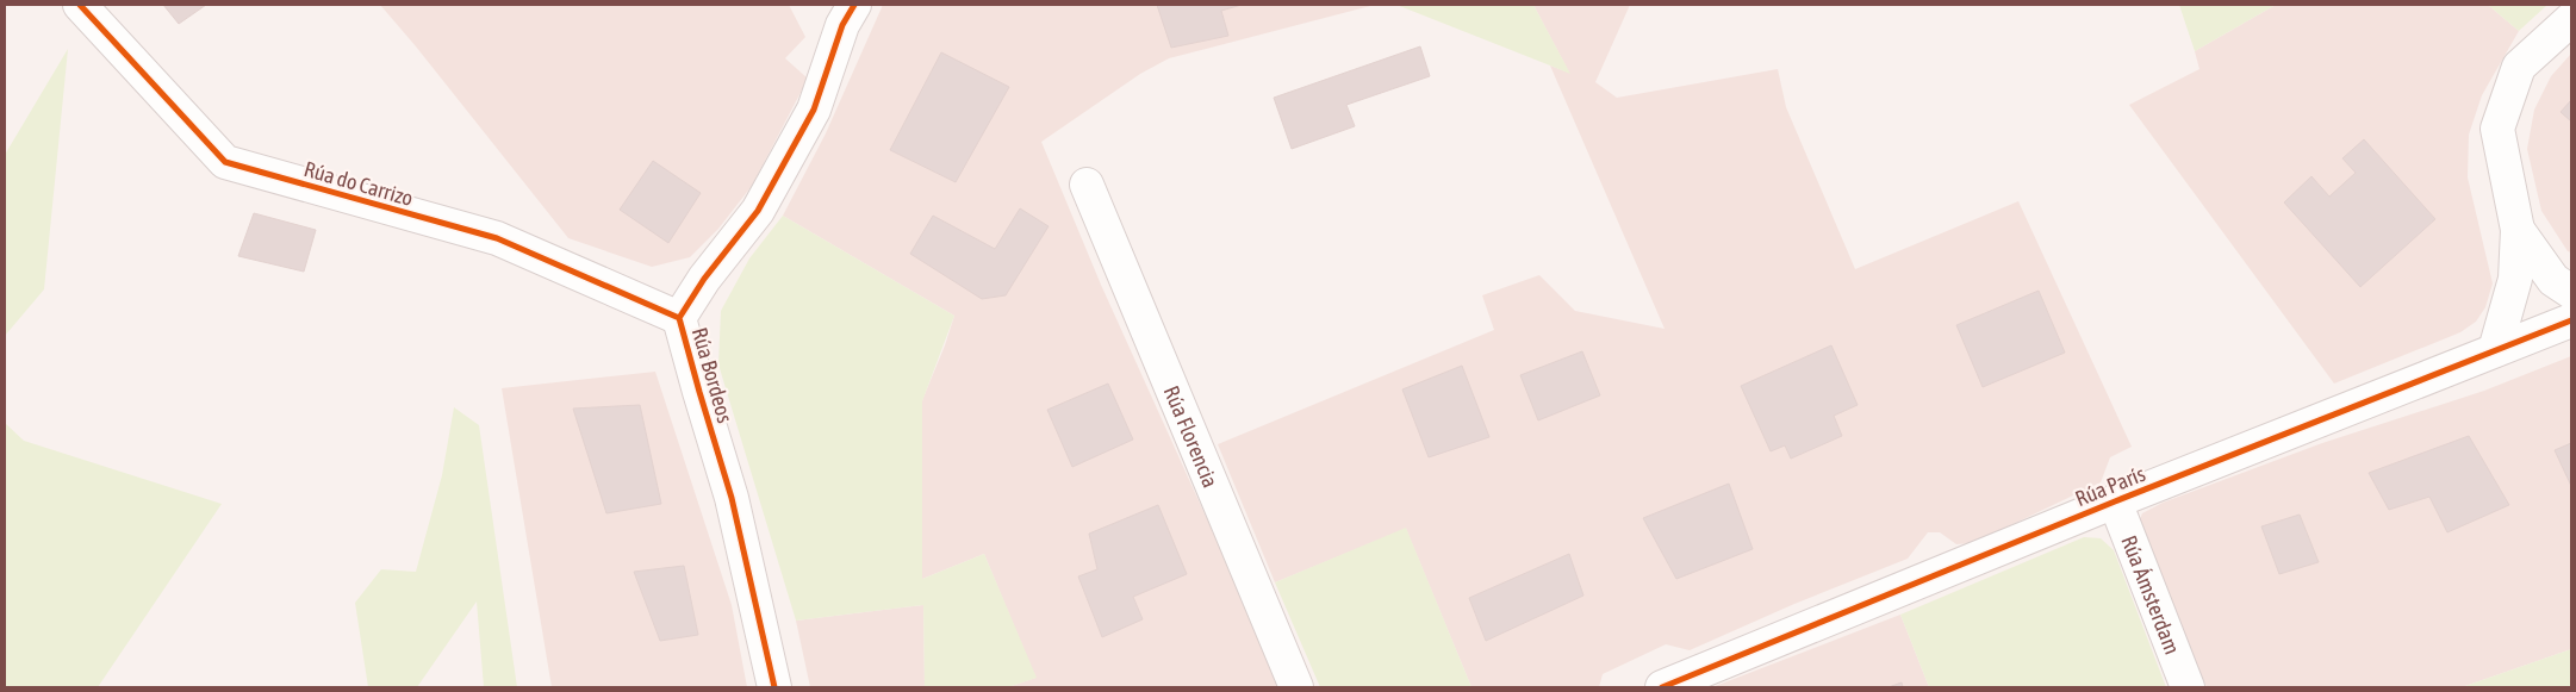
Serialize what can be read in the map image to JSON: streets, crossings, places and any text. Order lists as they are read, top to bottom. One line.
{"streets":{"street":["Rúa do Carrizo","Rúa Bordeos","Rúa Florencia","Rúa París","Rúa Ámsterdam"]},"crossings":[["Rúa do Carrizo","Rúa Bordeos"],["Rúa París","Rúa Ámsterdam"]]}
